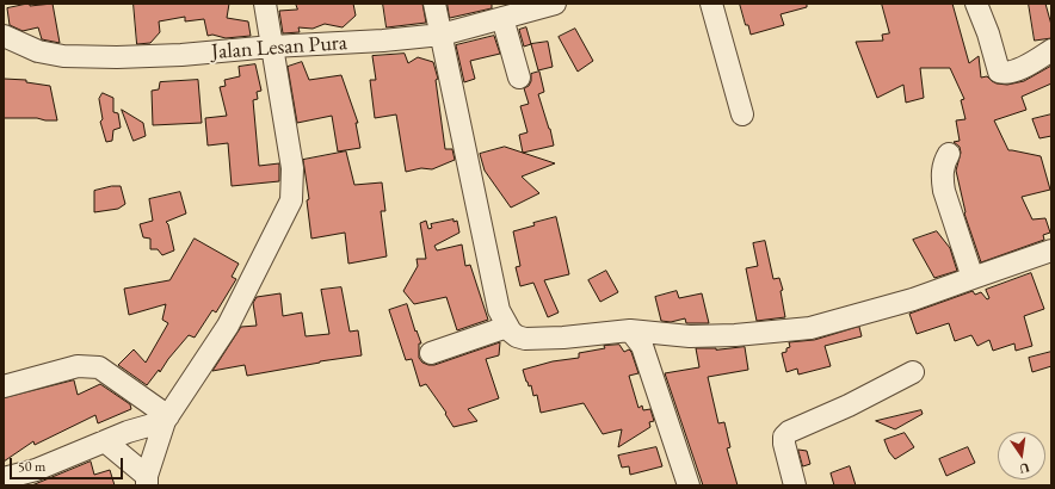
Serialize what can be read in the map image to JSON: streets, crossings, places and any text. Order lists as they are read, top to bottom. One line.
{"streets":{"street":["Jalan Lesan Pura"]},"scale_bar":"50 m","north":"bottom"}
